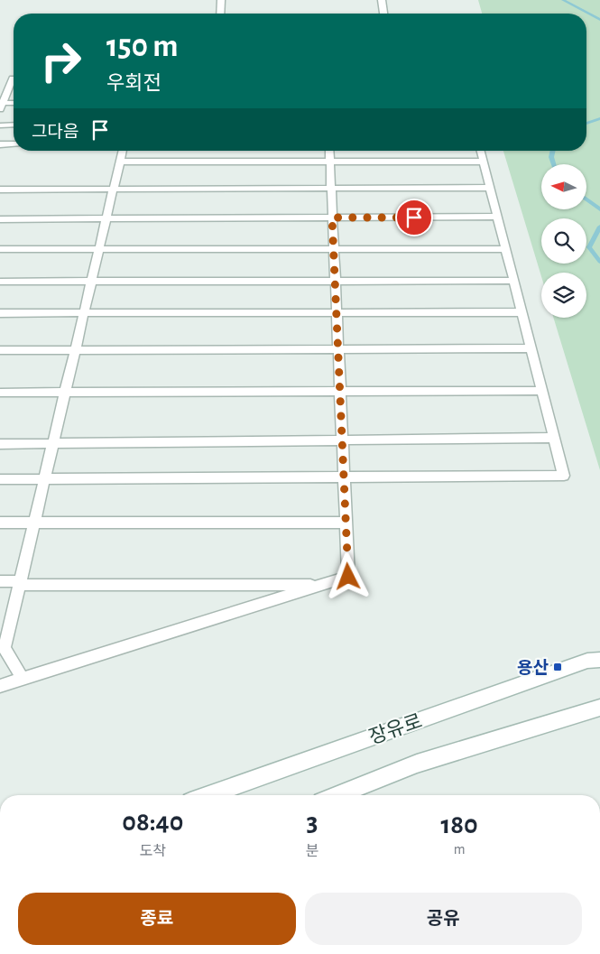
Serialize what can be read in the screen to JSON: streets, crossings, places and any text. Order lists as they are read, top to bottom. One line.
{"streets":{"main road":["장유로"]},"places":{"transit":["용산"]},"north":"left","page":{"turn":["150 m","우회전"],"then":"그다음","eta":["08:40","도착","3","분","180","m"],"buttons":["종료","공유"]}}
